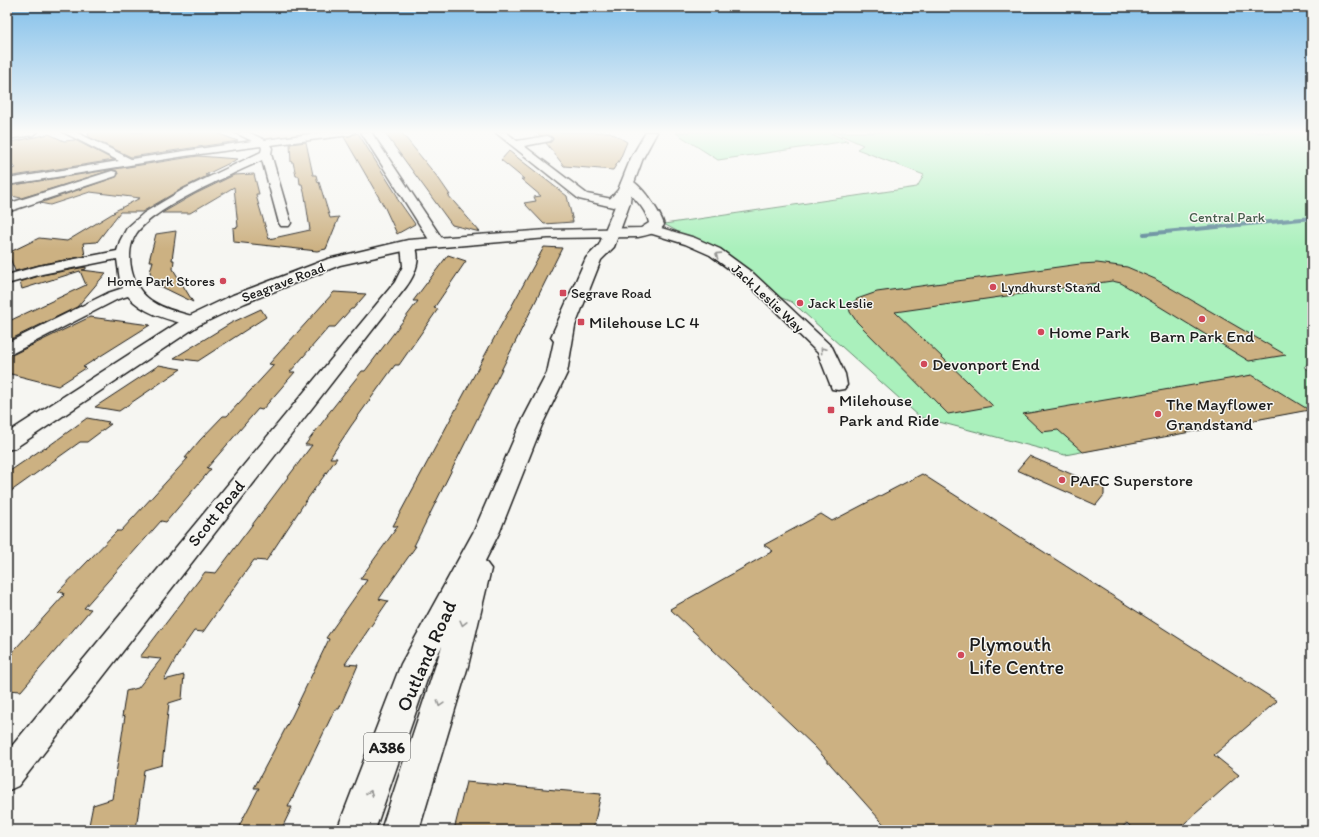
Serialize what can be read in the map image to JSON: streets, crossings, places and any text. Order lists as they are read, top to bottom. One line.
{"streets":{"main road":["Seagrave Road","Outland Road","A386"],"street":["Jack Leslie Way","Scott Road"]},"crossings":[["Seagrave Road","Jack Leslie Way"],["Seagrave Road","Scott Road"],["Seagrave Road","Outland Road"]],"one_way":["Jack Leslie Way"],"parks":["Central Park"],"places":{"other":["Home Park Stores","Lyndhurst Stand","Jack Leslie","Barn Park End","Home Park","Devonport End","The Mayflower Grandstand","PAFC Superstore","Plymouth Life Centre"],"transit":["Segrave Road","Milehouse LC 4","Milehouse Park and Ride"]}}
